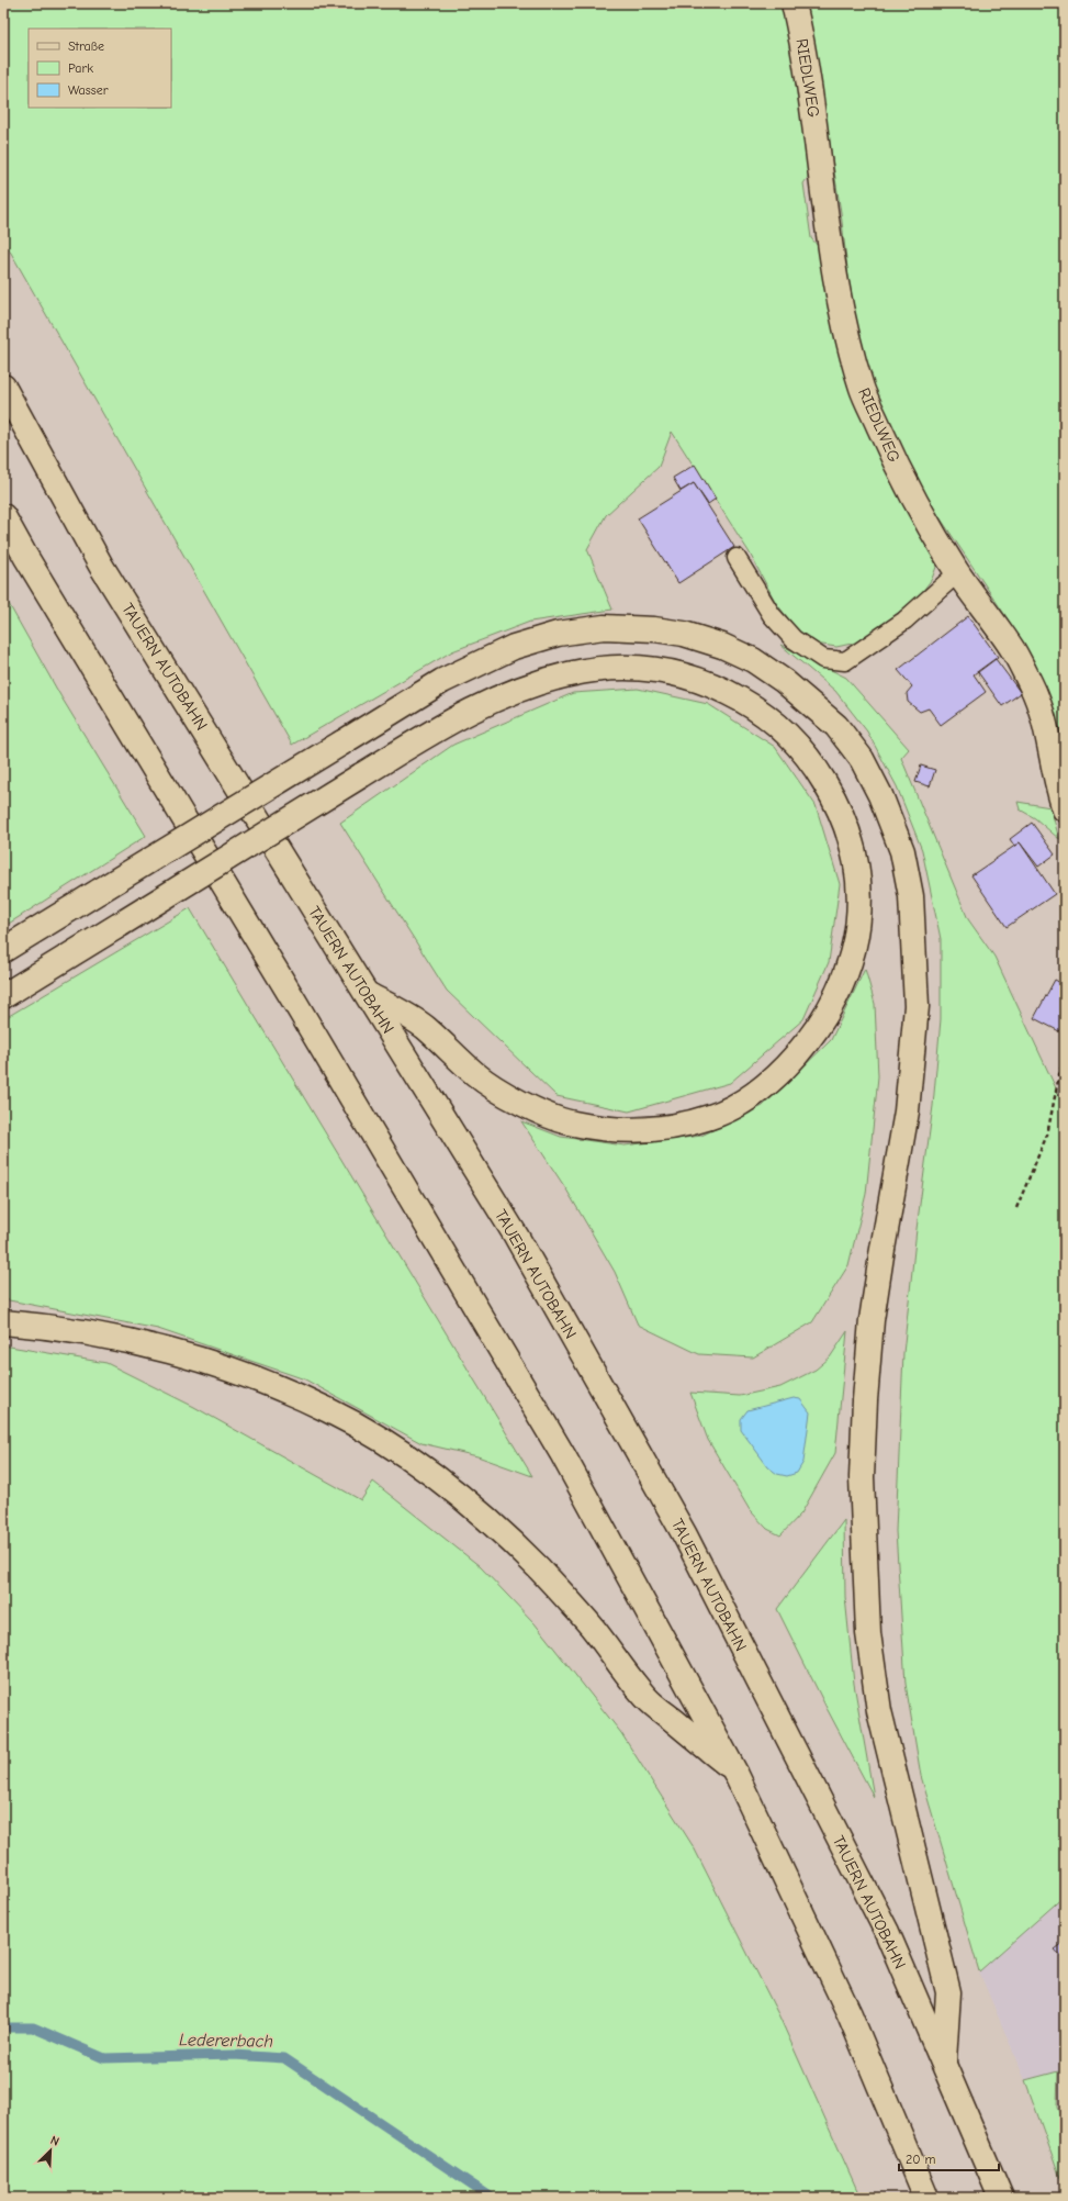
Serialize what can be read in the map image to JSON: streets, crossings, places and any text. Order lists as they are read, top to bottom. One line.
{"streets":{"main road":["RIEDLWEG","TAUERN AUTOBAHN"]},"water":["Ledererbach"],"legend":["Straße","Park","Wasser"],"scale_bar":"20 m","north":"top right"}
